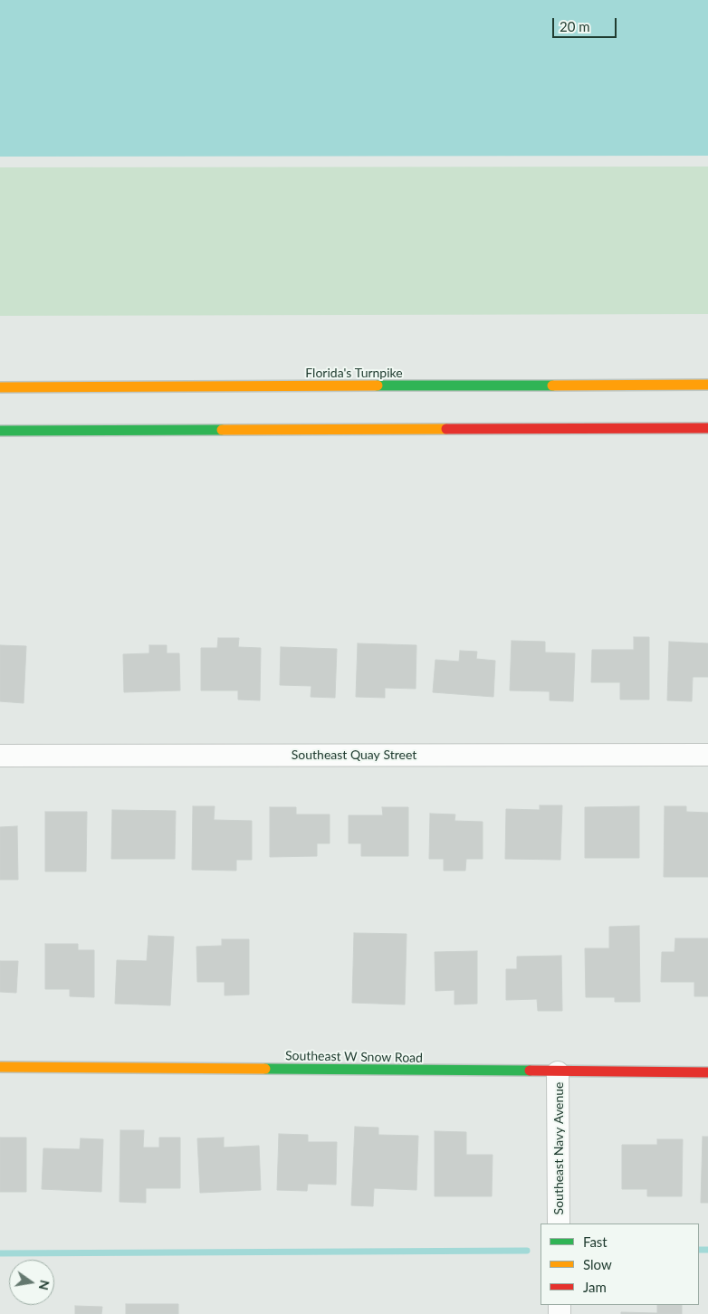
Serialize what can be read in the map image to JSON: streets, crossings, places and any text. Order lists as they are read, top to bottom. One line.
{"streets":{"main road":["Florida's Turnpike","Southeast W Snow Road"],"street":["Southeast Quay Street","Southeast Navy Avenue"]},"crossings":[["Southeast W Snow Road","Southeast Navy Avenue"]],"legend":["Fast","Slow","Jam"],"scale_bar":"20 m","north":"right"}
